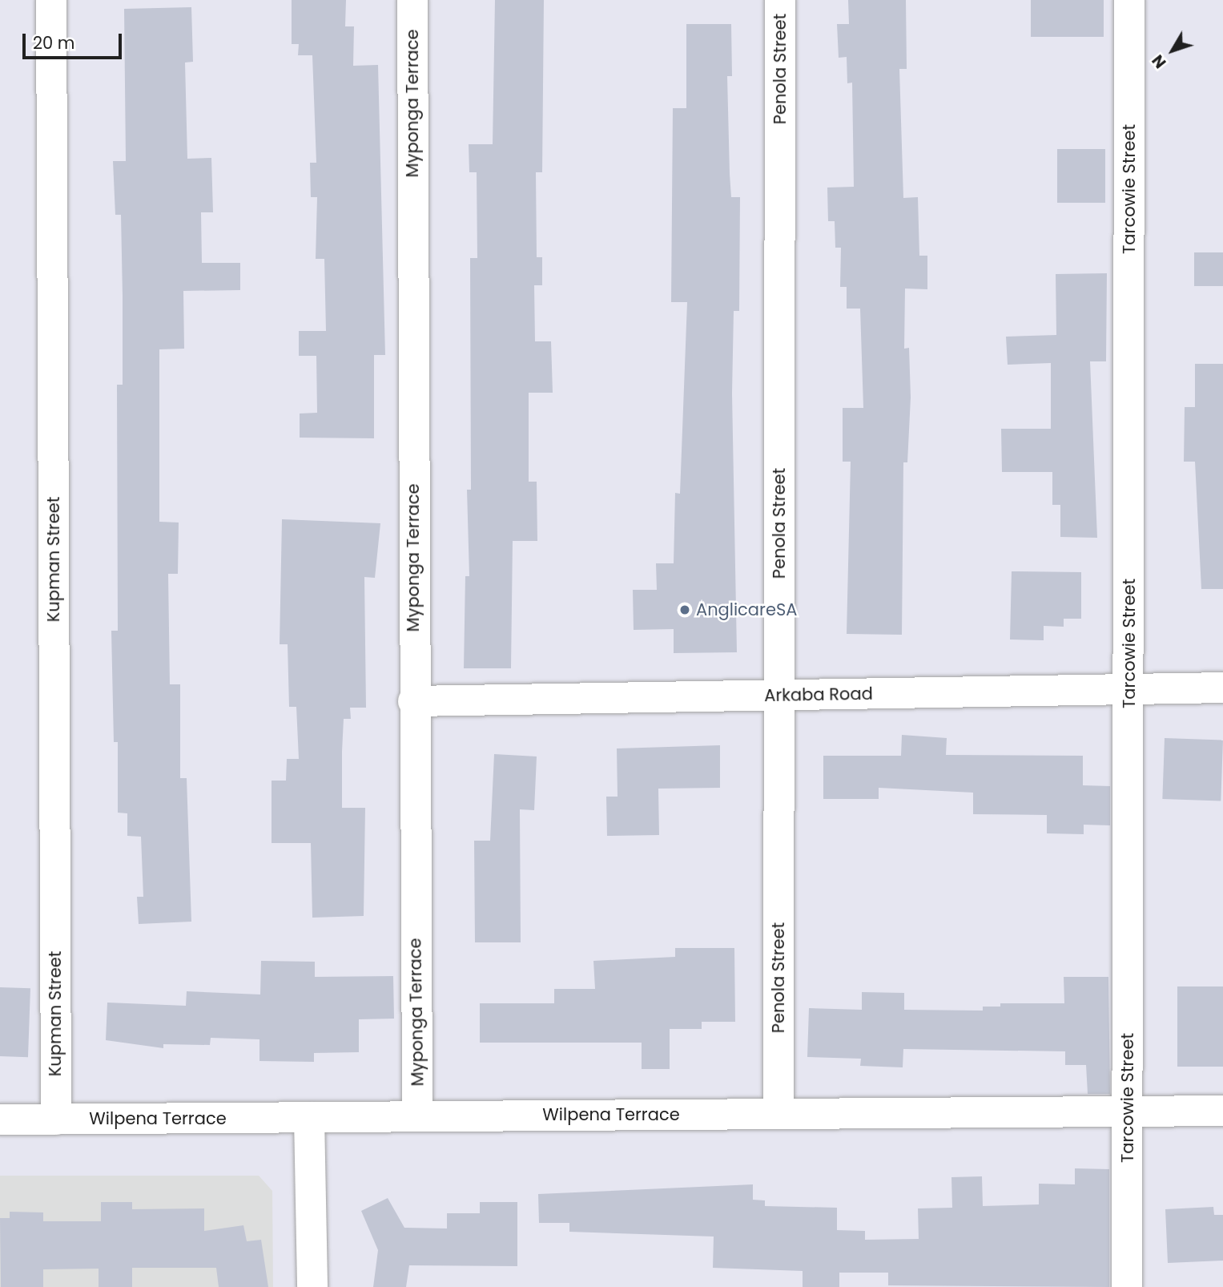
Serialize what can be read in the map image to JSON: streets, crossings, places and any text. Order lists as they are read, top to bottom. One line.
{"streets":{"street":["Penola Street","Myponga Terrace","Tarcowie Street","Kupman Street","Arkaba Road","Wilpena Terrace"]},"crossings":[["Penola Street","Arkaba Road"],["Penola Street","Wilpena Terrace"],["Myponga Terrace","Arkaba Road"],["Myponga Terrace","Wilpena Terrace"],["Tarcowie Street","Arkaba Road"],["Tarcowie Street","Wilpena Terrace"],["Kupman Street","Wilpena Terrace"]],"places":["AnglicareSA"],"scale_bar":"20 m","north":"bottom left"}
